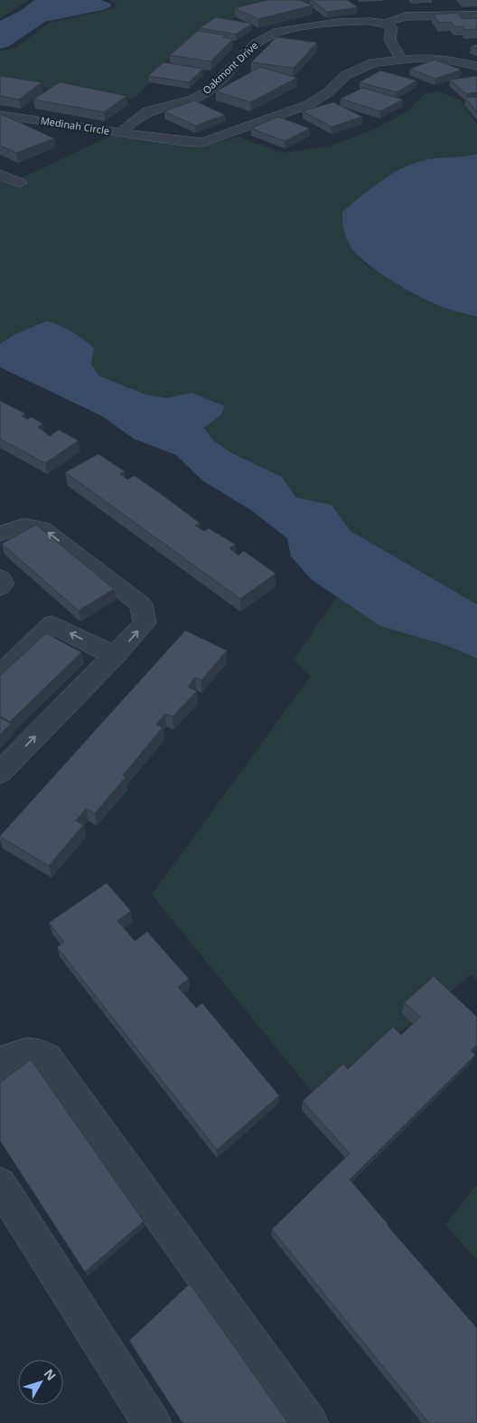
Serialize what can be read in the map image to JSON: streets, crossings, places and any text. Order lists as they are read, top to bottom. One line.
{"streets":{"street":["Oakmont Drive","Medinah Circle"]},"crossings":[["Oakmont Drive","Medinah Circle"]],"north":"top right"}
